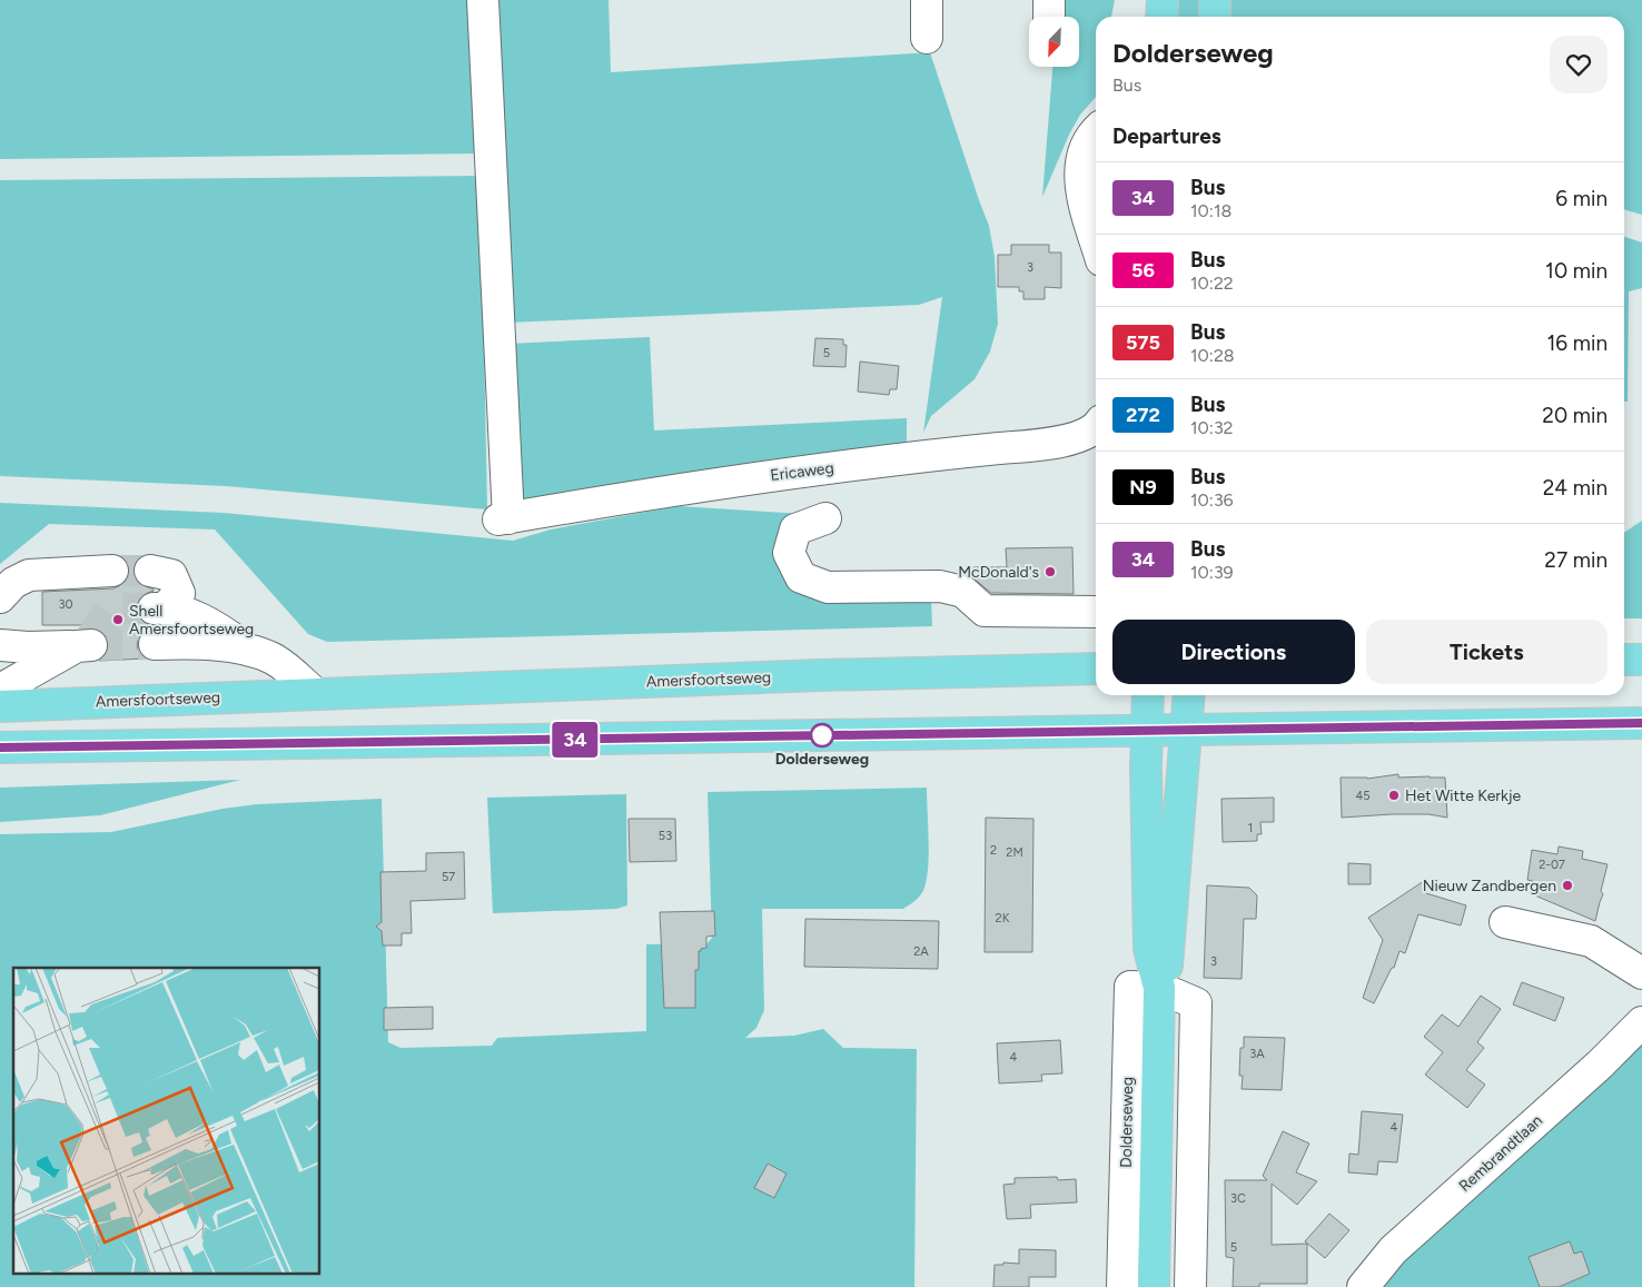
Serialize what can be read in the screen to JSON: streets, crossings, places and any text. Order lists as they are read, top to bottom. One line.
{"streets":{"main road":["Amersfoortseweg","Dolderseweg"],"street":["Ericaweg","Rembrandtlaan"]},"places":["McDonald's","Shell Amersfoortseweg","Dolderseweg","Het Witte Kerkje","Nieuw Zandbergen"],"lines":["bus line 34"],"house_numbers":["3","5","30","45","1","53","2","2M","2-07","57","2K","2A","3","3A","4","4","3C","5"],"north":"bottom left","page":{"on_map":"34","heading":[["Dolderseweg","Bus"],"Departures"],"list":[{"mark":"34","name":"Bus","note":"10:18","value":"6 min"},{"mark":"56","name":"Bus","note":"10:22","value":"10 min"},{"mark":"575","name":"Bus","note":"10:28","value":"16 min"},{"mark":"272","name":"Bus","note":"10:32","value":"20 min"},{"mark":"N9","name":"Bus","note":"10:36","value":"24 min"},{"mark":"34","name":"Bus","note":"10:39","value":"27 min"}],"buttons":["Directions","Tickets"]}}
